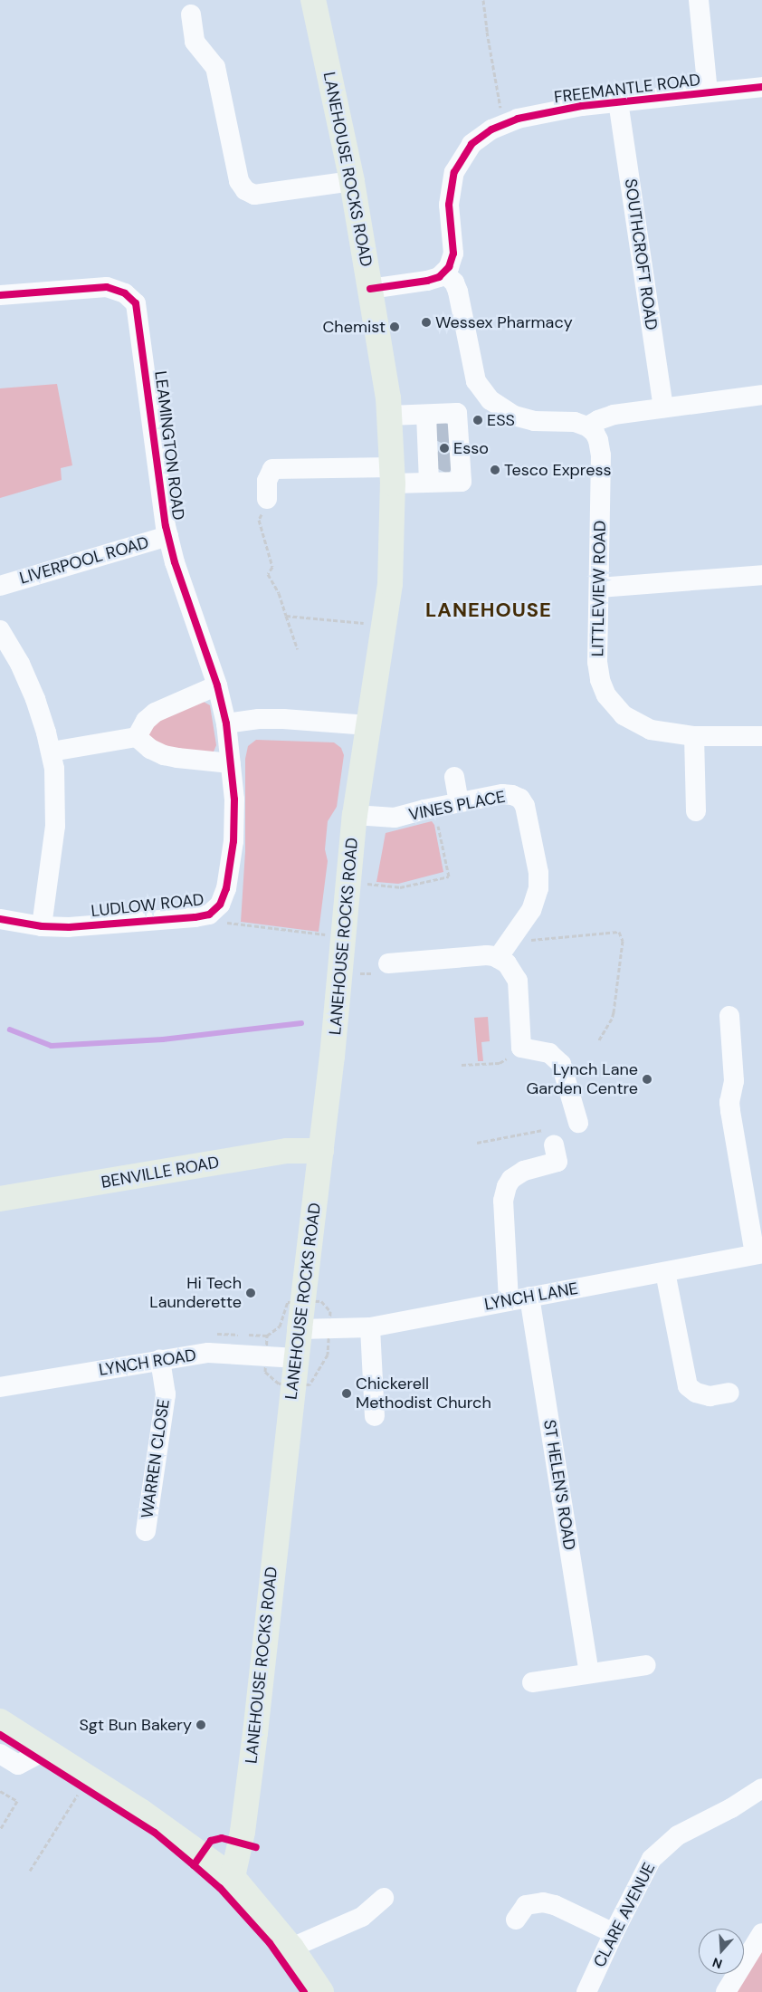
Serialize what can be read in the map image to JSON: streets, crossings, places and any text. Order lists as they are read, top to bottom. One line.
{"streets":{"main road":["LANEHOUSE ROCKS ROAD","BENVILLE ROAD"],"street":["FREEMANTLE ROAD","SOUTHCROFT ROAD","LEAMINGTON ROAD","LIVERPOOL ROAD","LITTLEVIEW ROAD","VINES PLACE","LUDLOW ROAD","LYNCH LANE","LYNCH ROAD","WARREN CLOSE","ST HELEN'S ROAD","CLARE AVENUE"]},"crossings":[["FREEMANTLE ROAD","SOUTHCROFT ROAD"],["LANEHOUSE ROCKS ROAD","VINES PLACE"],["LANEHOUSE ROCKS ROAD","BENVILLE ROAD"],["LANEHOUSE ROCKS ROAD","LYNCH LANE"],["LANEHOUSE ROCKS ROAD","LYNCH ROAD"],["LEAMINGTON ROAD","LIVERPOOL ROAD"],["LEAMINGTON ROAD","LUDLOW ROAD"],["LYNCH LANE","ST HELEN'S ROAD"],["LYNCH ROAD","WARREN CLOSE"]],"districts":["LANEHOUSE"],"places":["Wessex Pharmacy","Chemist","ESS","Esso","Tesco Express","Lynch Lane Garden Centre","Hi Tech Launderette","Chickerell Methodist Church","Sgt Bun Bakery"],"north":"bottom"}
